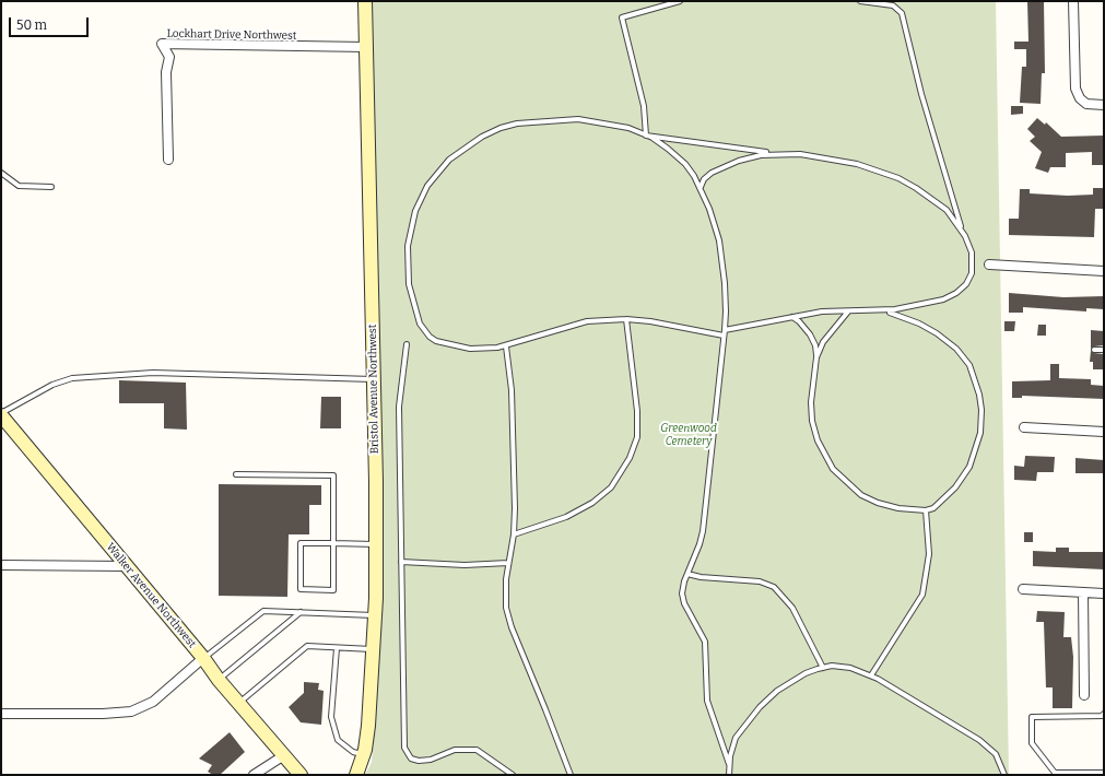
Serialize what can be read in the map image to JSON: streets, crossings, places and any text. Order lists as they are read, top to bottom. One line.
{"streets":{"street":["Lockhart Drive Northwest","Bristol Avenue Northwest","Walker Avenue Northwest"]},"crossings":[["Lockhart Drive Northwest","Bristol Avenue Northwest"]],"parks":["Greenwood Cemetery"],"scale_bar":"50 m"}
